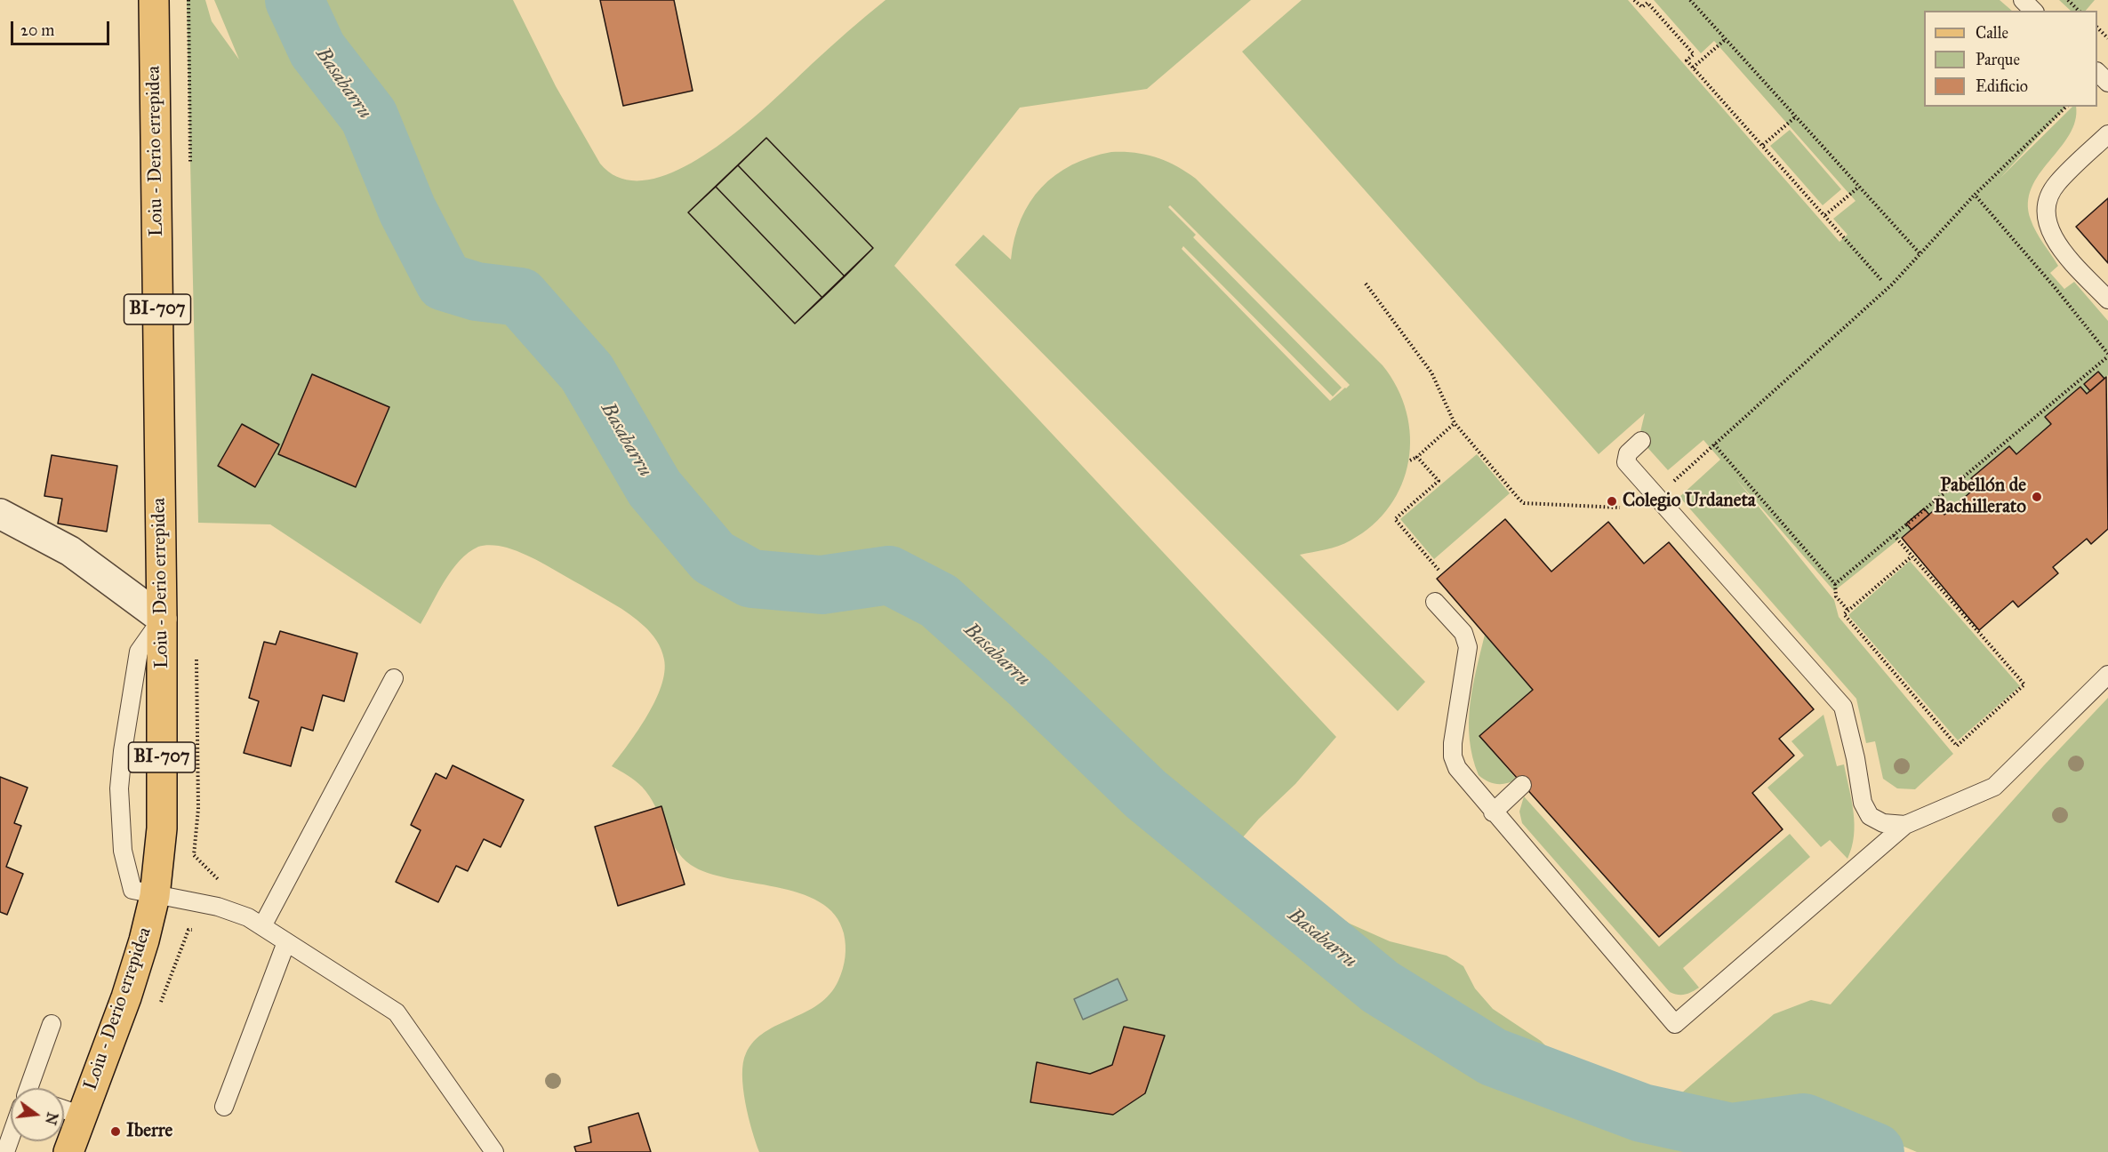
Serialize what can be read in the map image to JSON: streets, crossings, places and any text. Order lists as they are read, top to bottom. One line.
{"streets":{"main road":["Loiu - Derio errepidea","BI-707"]},"water":["Basabarru"],"places":["Pabellón de Bachillerato","Colegio Urdaneta","Iberre"],"legend":["Calle","Parque","Edificio"],"scale_bar":"20 m","north":"right"}
